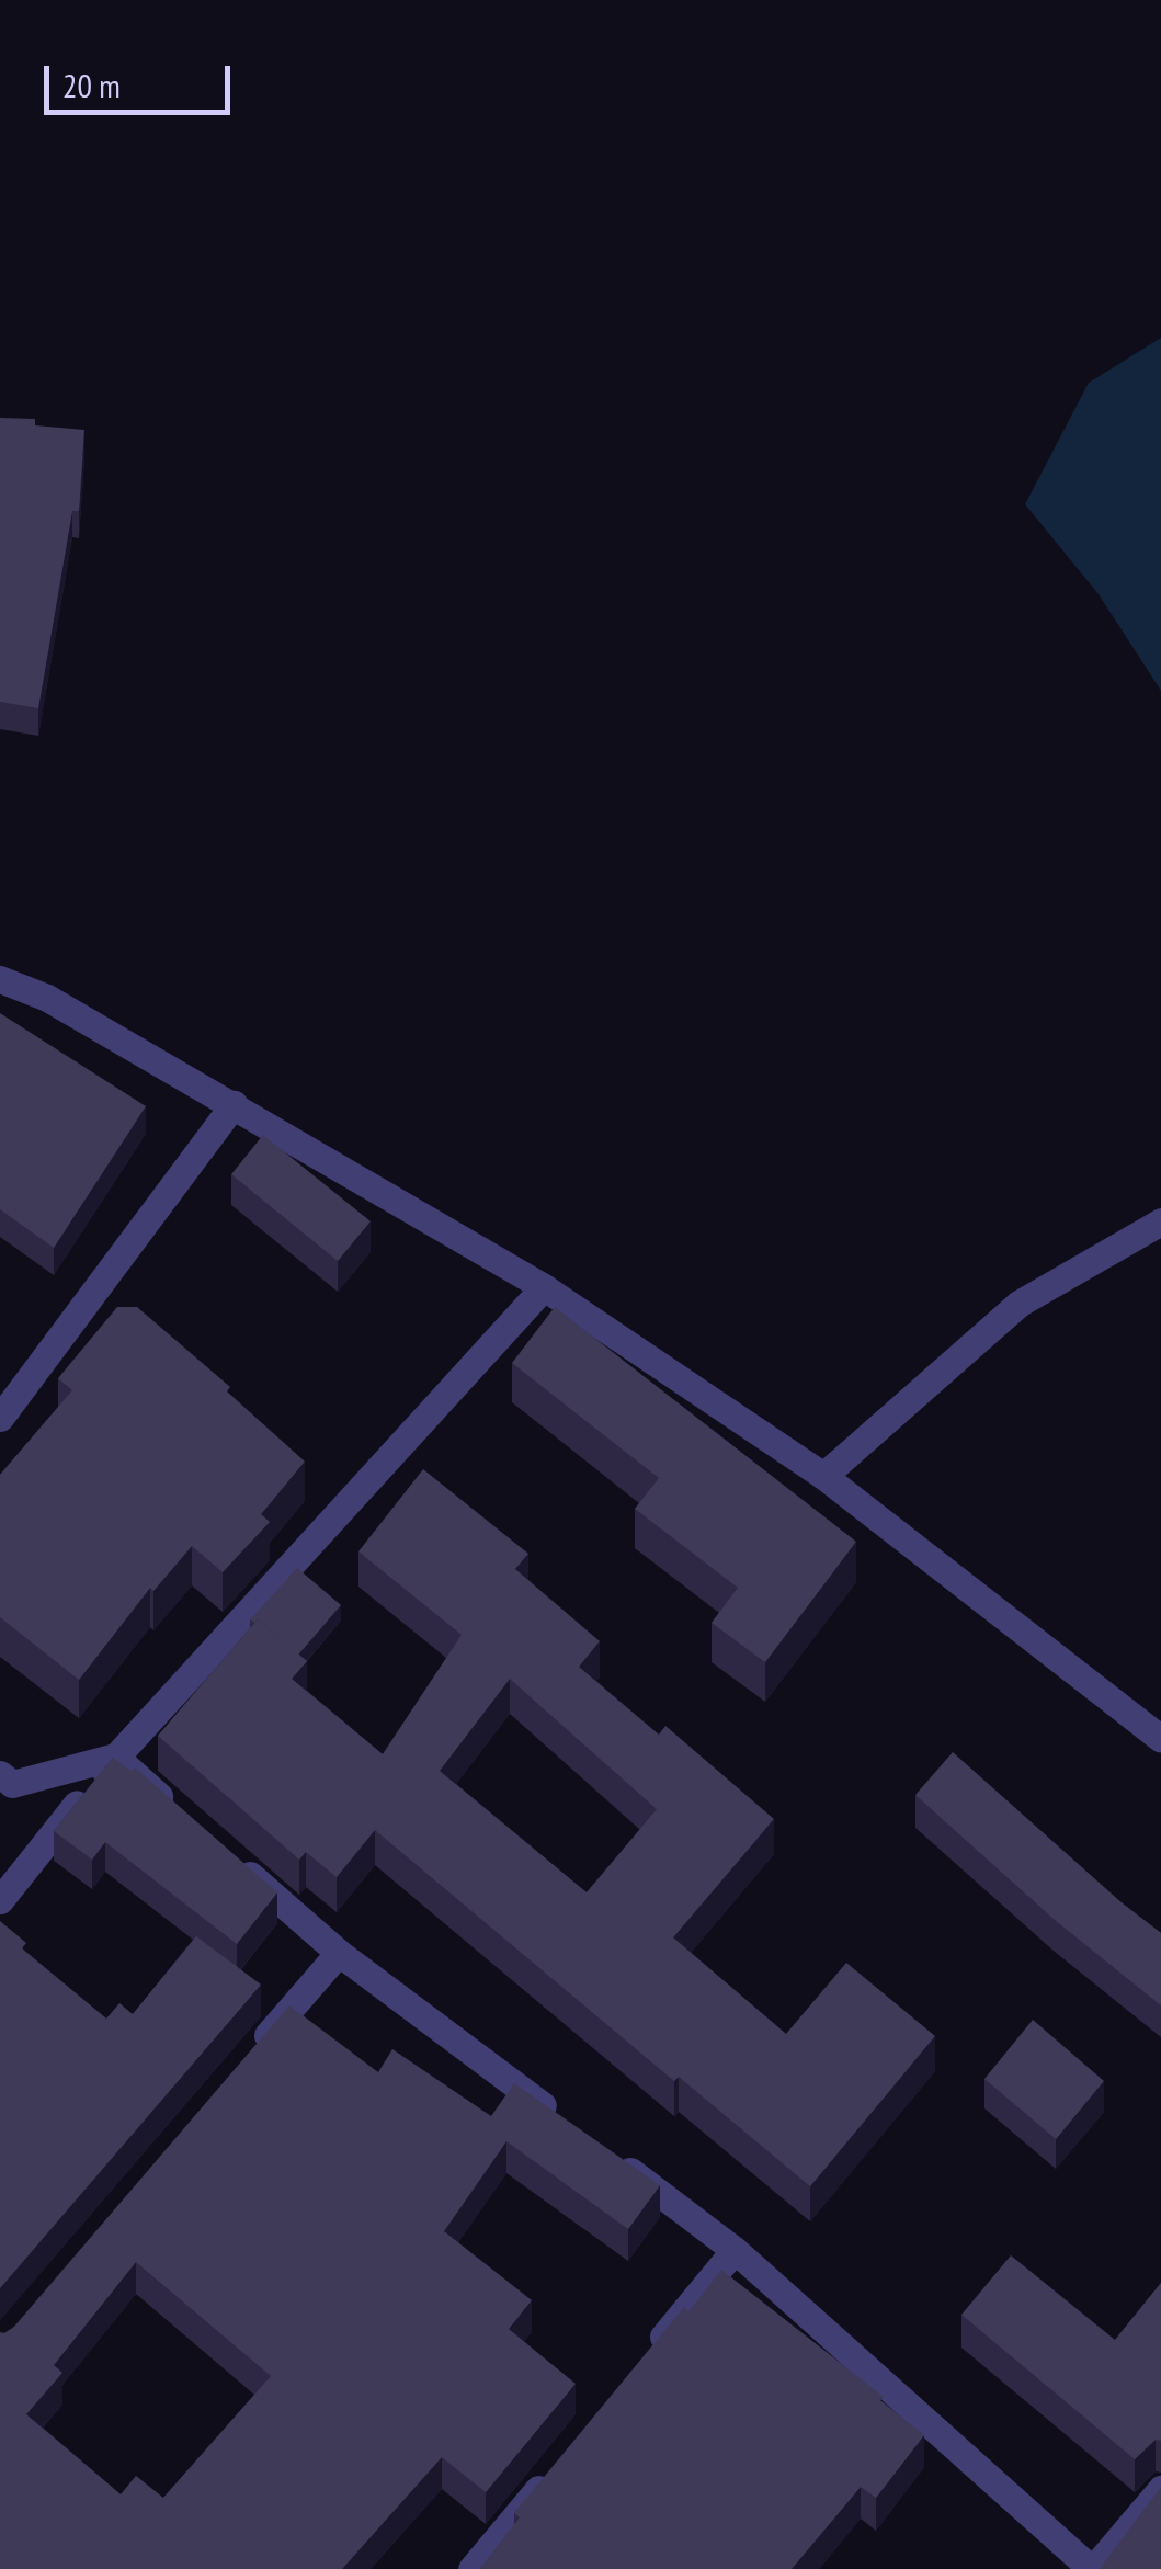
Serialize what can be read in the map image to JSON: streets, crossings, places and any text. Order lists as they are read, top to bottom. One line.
{"scale_bar":"20 m"}
